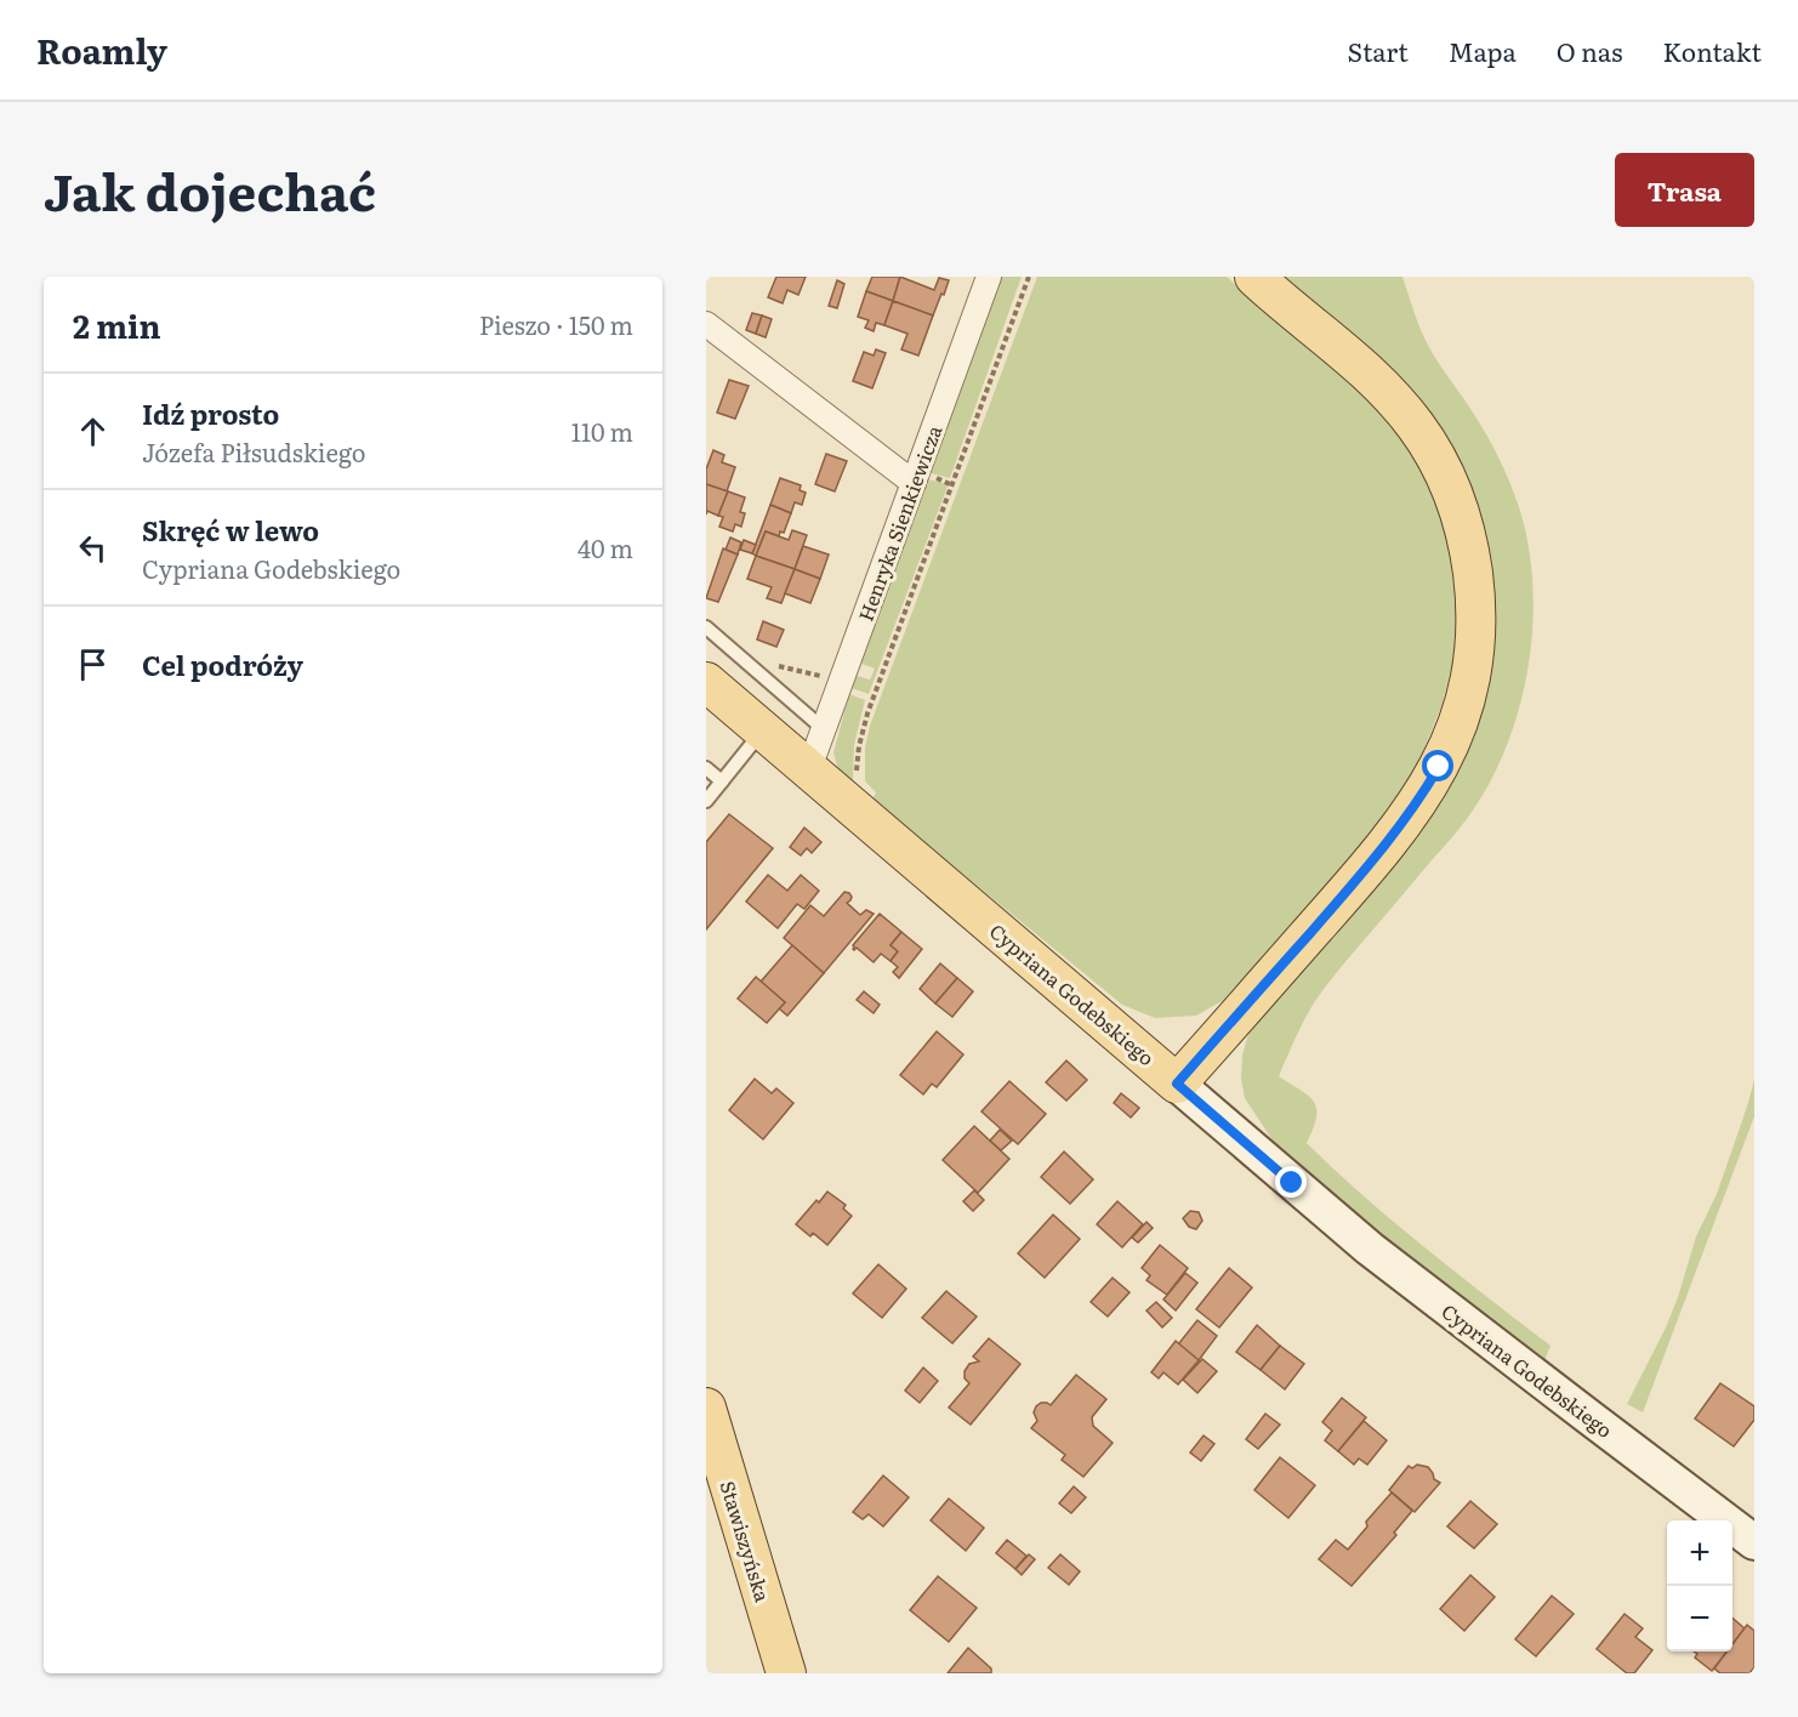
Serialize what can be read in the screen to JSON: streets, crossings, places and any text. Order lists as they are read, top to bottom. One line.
{"streets":{"main road":["Cypriana Godebskiego","Stawiszyńska"],"street":["Henryka Sienkiewicza"]},"crossings":[["Henryka Sienkiewicza","Cypriana Godebskiego"]],"page":{"header":"Roamly","nav":["Start","Mapa","O nas","Kontakt"],"title":"Jak dojechać","buttons":"Trasa","heading":["2 min","Pieszo · 150 m"],"list":[["Idź prosto","Józefa Piłsudskiego","110 m"],["Skręć w lewo","Cypriana Godebskiego","40 m"],"Cel podróży"],"map_buttons":["+","−"]}}
